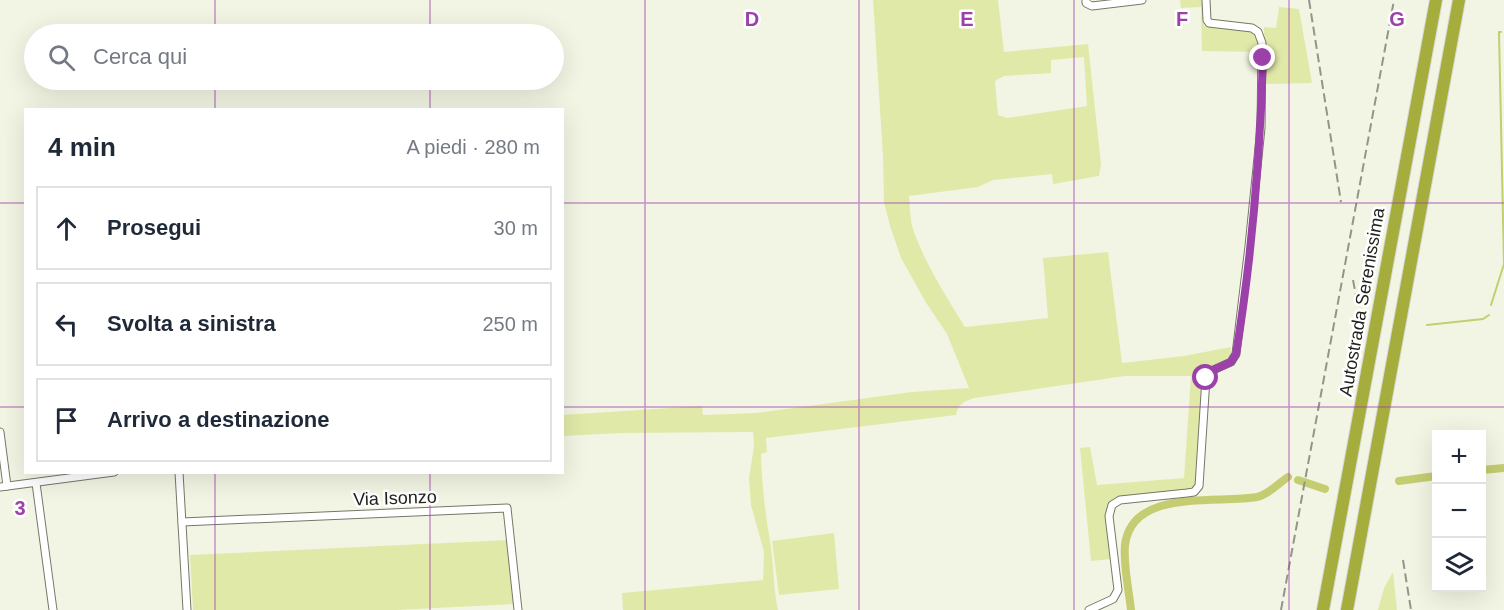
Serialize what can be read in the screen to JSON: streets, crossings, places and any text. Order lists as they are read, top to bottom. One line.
{"streets":{"highway":["Autostrada Serenissima"],"street":["Via Isonzo"]},"page":{"search":"Cerca qui","heading":["4 min","A piedi · 280 m"],"list":[["Prosegui","30 m"],["Svolta a sinistra","250 m"],"Arrivo a destinazione"],"map_buttons":["+","−"]},"grid":{"columns":["D","E","F","G"],"rows":["3"]}}
